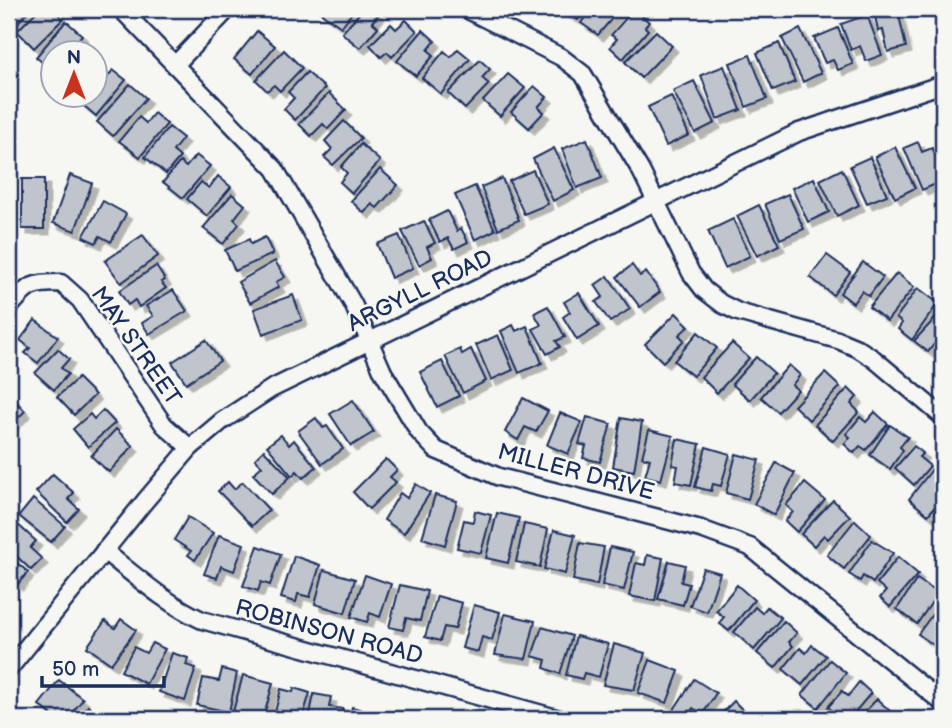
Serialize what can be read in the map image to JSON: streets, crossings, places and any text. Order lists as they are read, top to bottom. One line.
{"streets":{"street":["ARGYLL ROAD","MAY STREET","MILLER DRIVE","ROBINSON ROAD"]},"crossings":[["ARGYLL ROAD","MAY STREET"],["ARGYLL ROAD","MILLER DRIVE"],["ARGYLL ROAD","ROBINSON ROAD"]],"scale_bar":"50 m","north":"top"}
